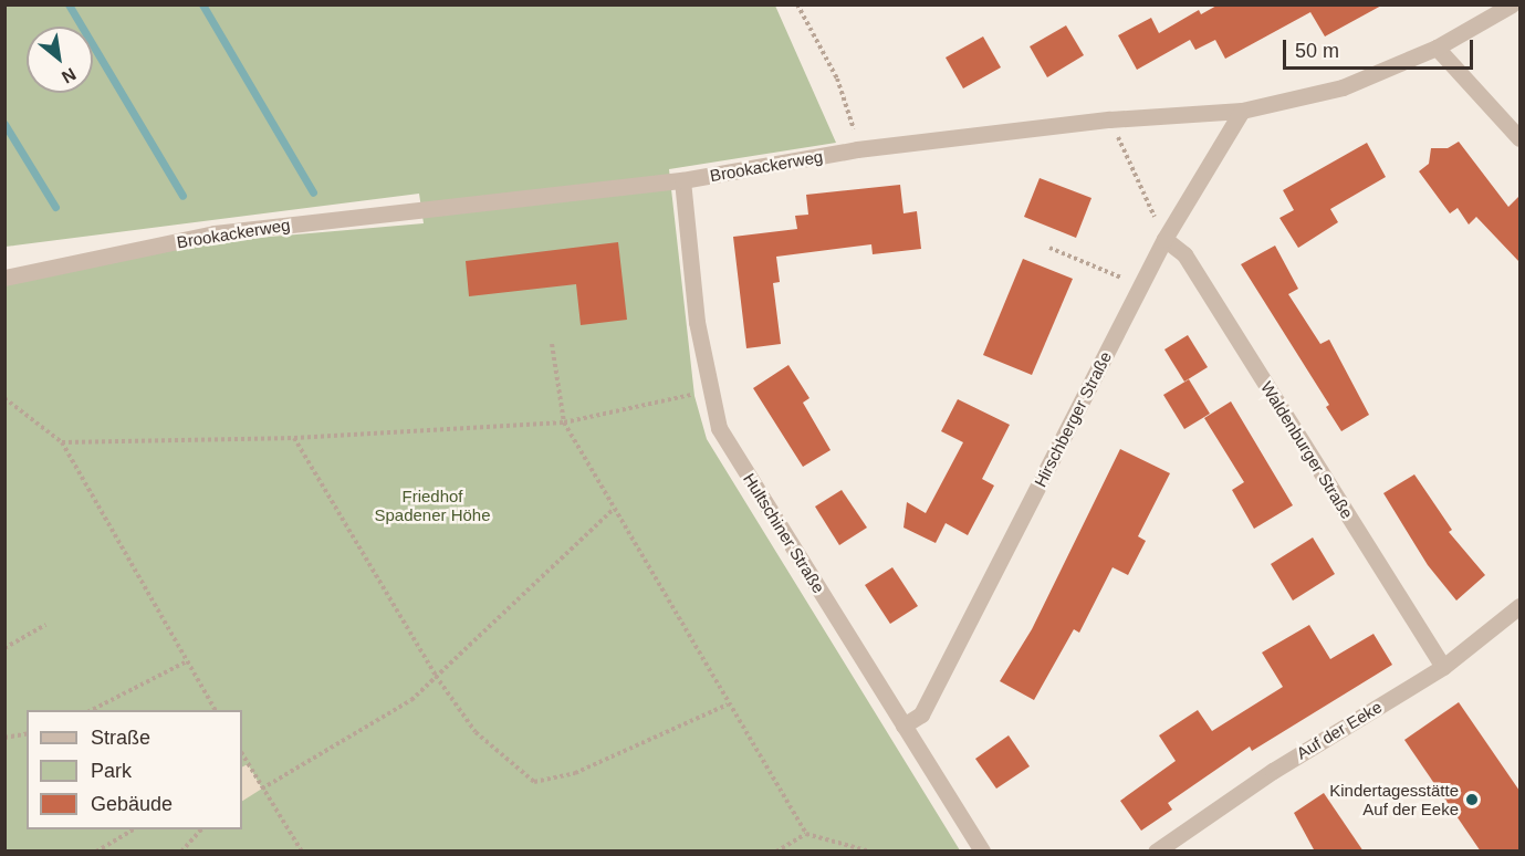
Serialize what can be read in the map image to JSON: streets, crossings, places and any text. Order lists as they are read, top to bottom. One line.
{"streets":{"street":["Brookackerweg","Hirschberger Straße","Waldenburger Straße","Hultschiner Straße","Auf der Eeke"]},"crossings":[["Brookackerweg","Hirschberger Straße"],["Brookackerweg","Hultschiner Straße"],["Hirschberger Straße","Waldenburger Straße"],["Hirschberger Straße","Hultschiner Straße"],["Waldenburger Straße","Auf der Eeke"]],"parks":["Friedhof Spadener Höhe"],"places":["Kindertagesstätte Auf der Eeke"],"legend":["Straße","Park","Gebäude"],"scale_bar":"50 m","north":"bottom right"}
